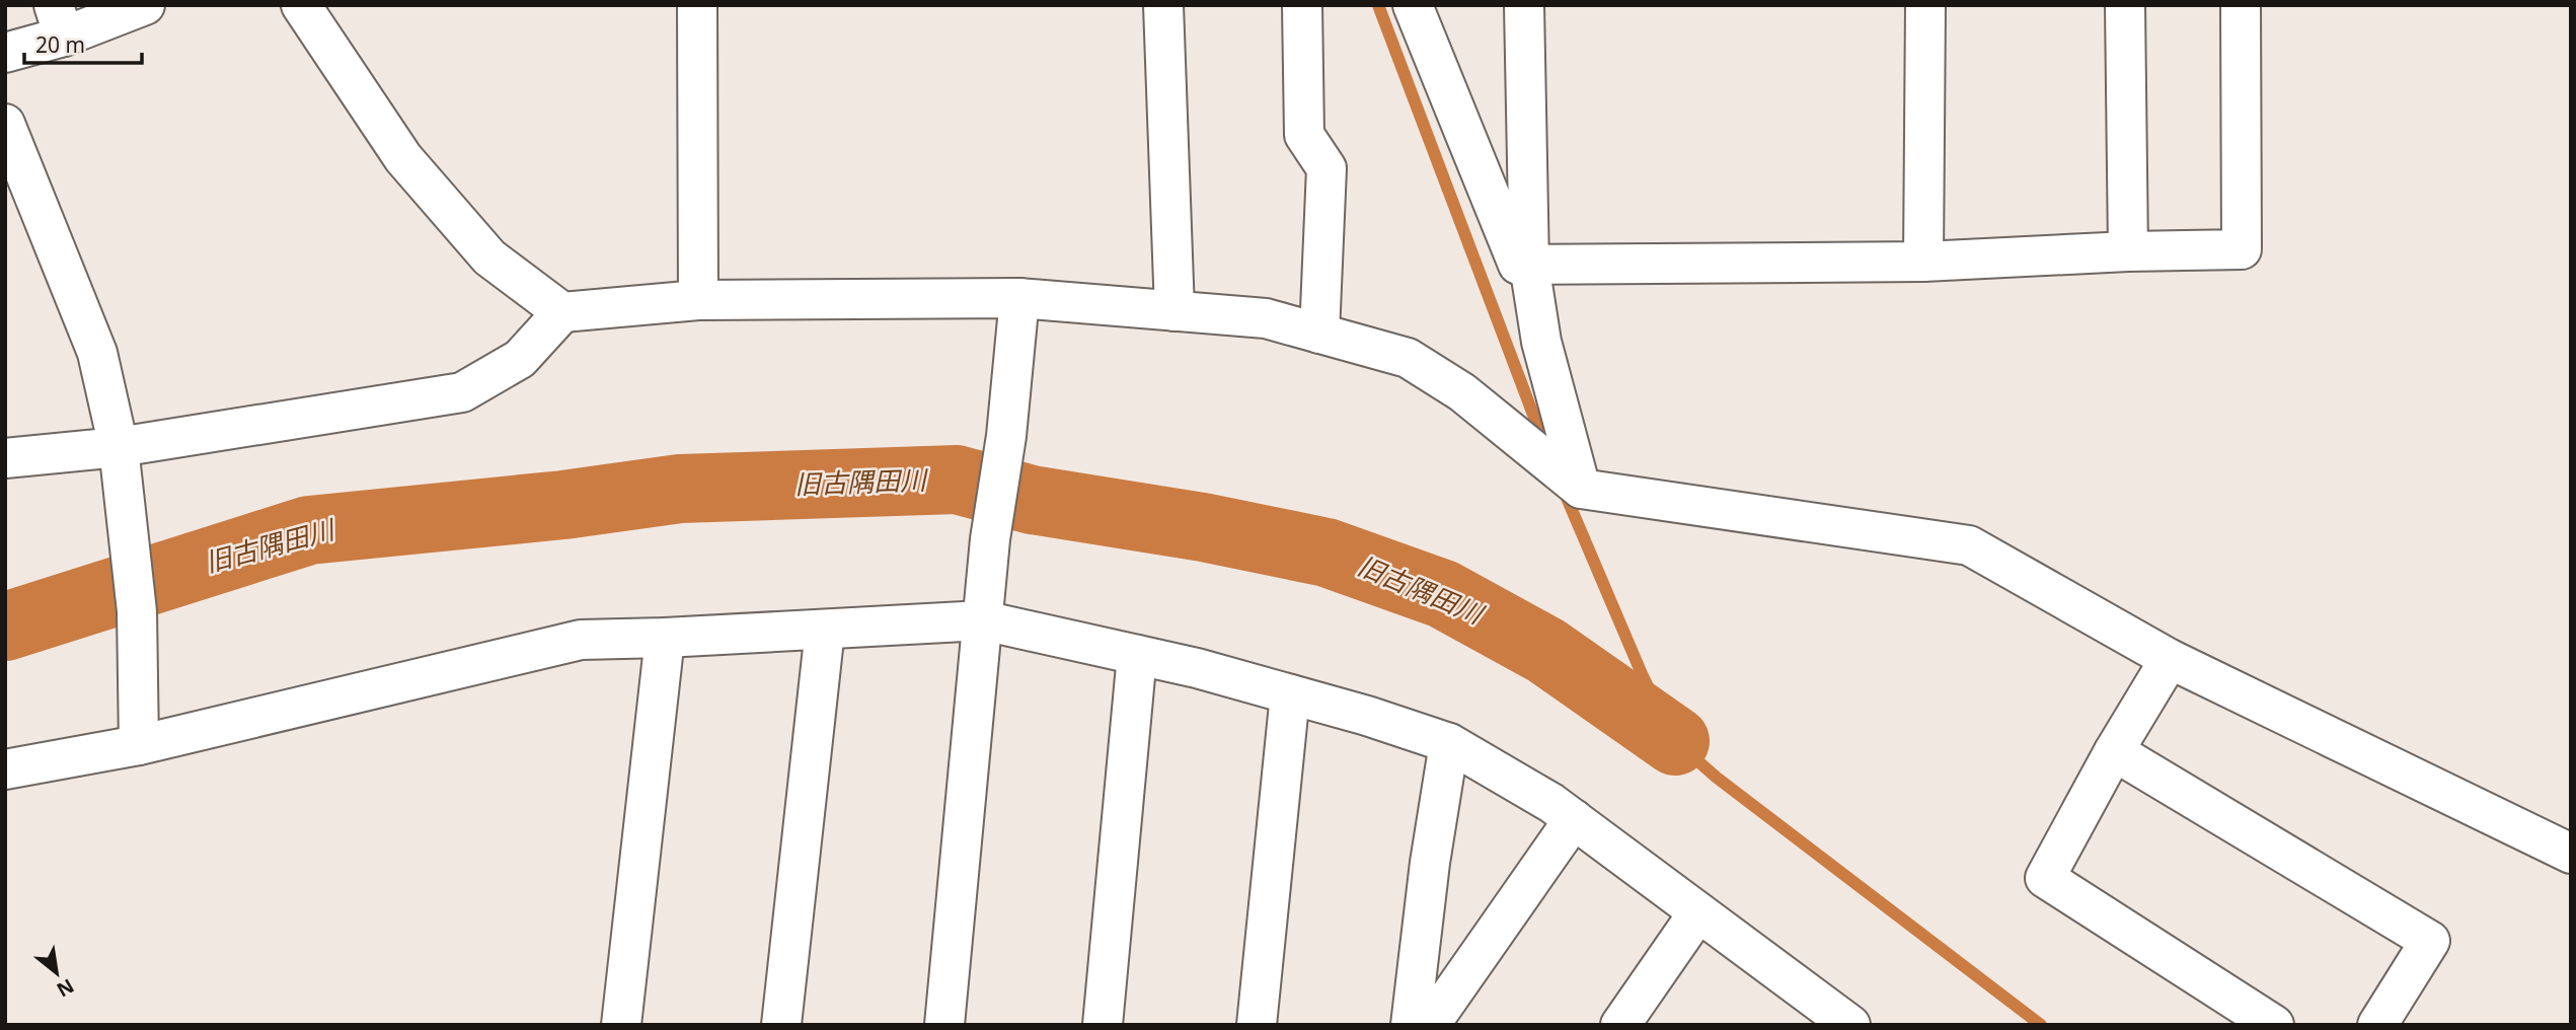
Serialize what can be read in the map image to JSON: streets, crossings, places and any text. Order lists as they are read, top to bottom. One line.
{"water":["旧古隅田川"],"scale_bar":"20 m","north":"bottom right"}
